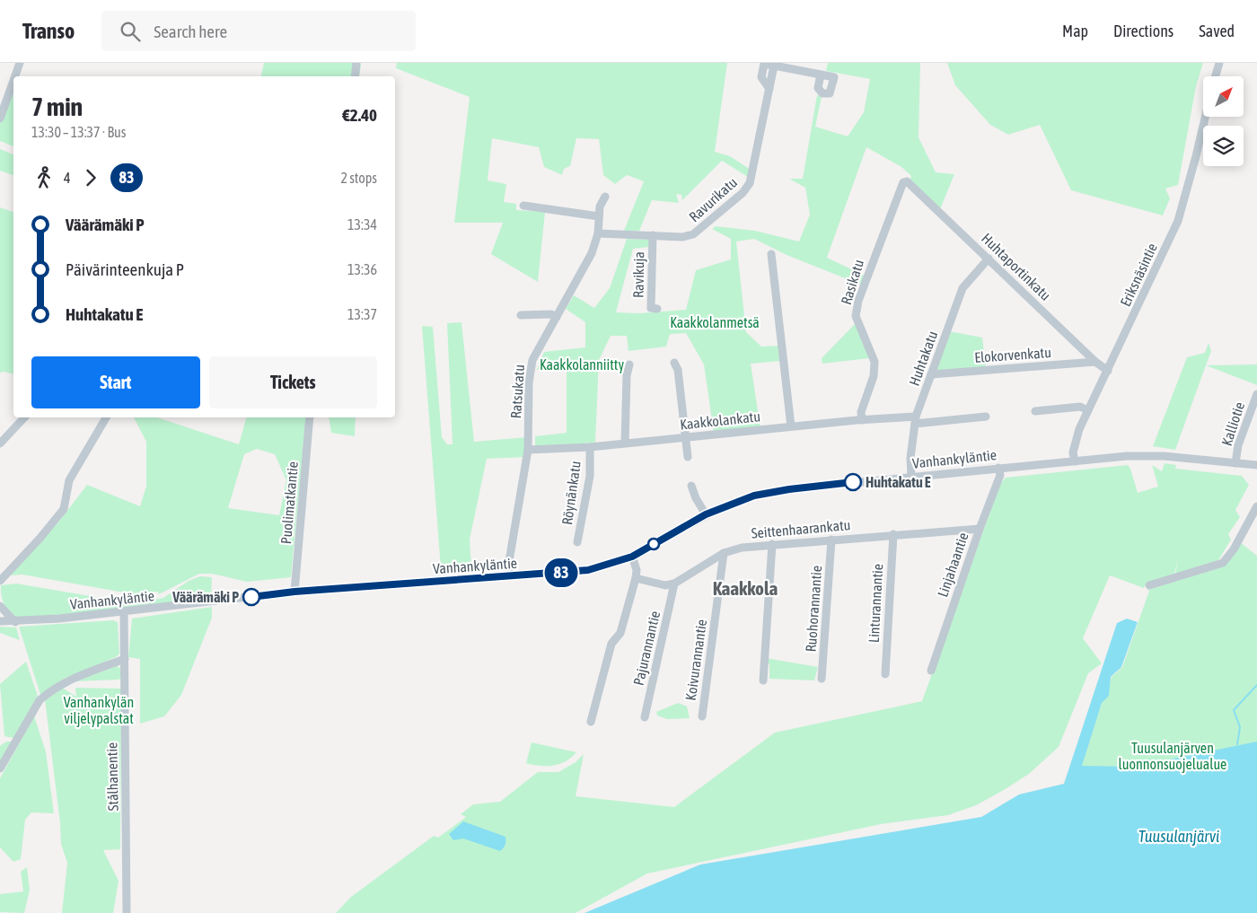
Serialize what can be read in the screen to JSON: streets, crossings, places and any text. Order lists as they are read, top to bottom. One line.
{"streets":{"street":["Ravurikatu","Huhtaportinkatu","Ravikuja","Eriksnäsintie","Rasikatu","Elokorvenkatu","Huhtakatu","Ratsukatu","Kaakkolankatu","Kalliotie","Vanhankyläntie","Röynänkatu","Puolimatkantie","Seittenhaarankatu","Linjahaantie","Linturannantie","Ruohorannantie","Pajurannantie","Koivurannantie","Stålhanentie"]},"crossings":[["Ravurikatu","Ravikuja"],["Ravurikatu","Ratsukatu"],["Huhtaportinkatu","Eriksnäsintie"],["Huhtaportinkatu","Rasikatu"],["Huhtaportinkatu","Elokorvenkatu"],["Huhtaportinkatu","Huhtakatu"],["Eriksnäsintie","Vanhankyläntie"],["Rasikatu","Kaakkolankatu"],["Elokorvenkatu","Huhtakatu"],["Huhtakatu","Kaakkolankatu"],["Huhtakatu","Vanhankyläntie"],["Ratsukatu","Kaakkolankatu"],["Ratsukatu","Vanhankyläntie"],["Kaakkolankatu","Röynänkatu"],["Kalliotie","Vanhankyläntie"],["Vanhankyläntie","Puolimatkantie"],["Vanhankyläntie","Linjahaantie"],["Vanhankyläntie","Stålhanentie"],["Seittenhaarankatu","Linjahaantie"],["Seittenhaarankatu","Linturannantie"],["Seittenhaarankatu","Ruohorannantie"],["Seittenhaarankatu","Pajurannantie"],["Seittenhaarankatu","Koivurannantie"]],"districts":["Kaakkola"],"water":["Tuusulanjärvi"],"parks":["Kaakkolanmetsä","Kaakkolanniitty","Vanhankylän viljelypalstat","Tuusulanjärven luonnonsuojelualue"],"places":["Huhtakatu E","Väärämäki P"],"lines":["bus line 83"],"north":"top right","page":{"header":"Transo","search":"Search here","nav":["Map","Directions","Saved"],"on_map":"83","heading":["7 min","13:30 – 13:37 · Bus","€2.40"],"legs":["4","83","2 stops"],"list":[{"name":"Väärämäki P","value":"13:34"},{"name":"Päivärinteenkuja P","value":"13:36"},{"name":"Huhtakatu E","value":"13:37"}],"buttons":["Start","Tickets"]}}
